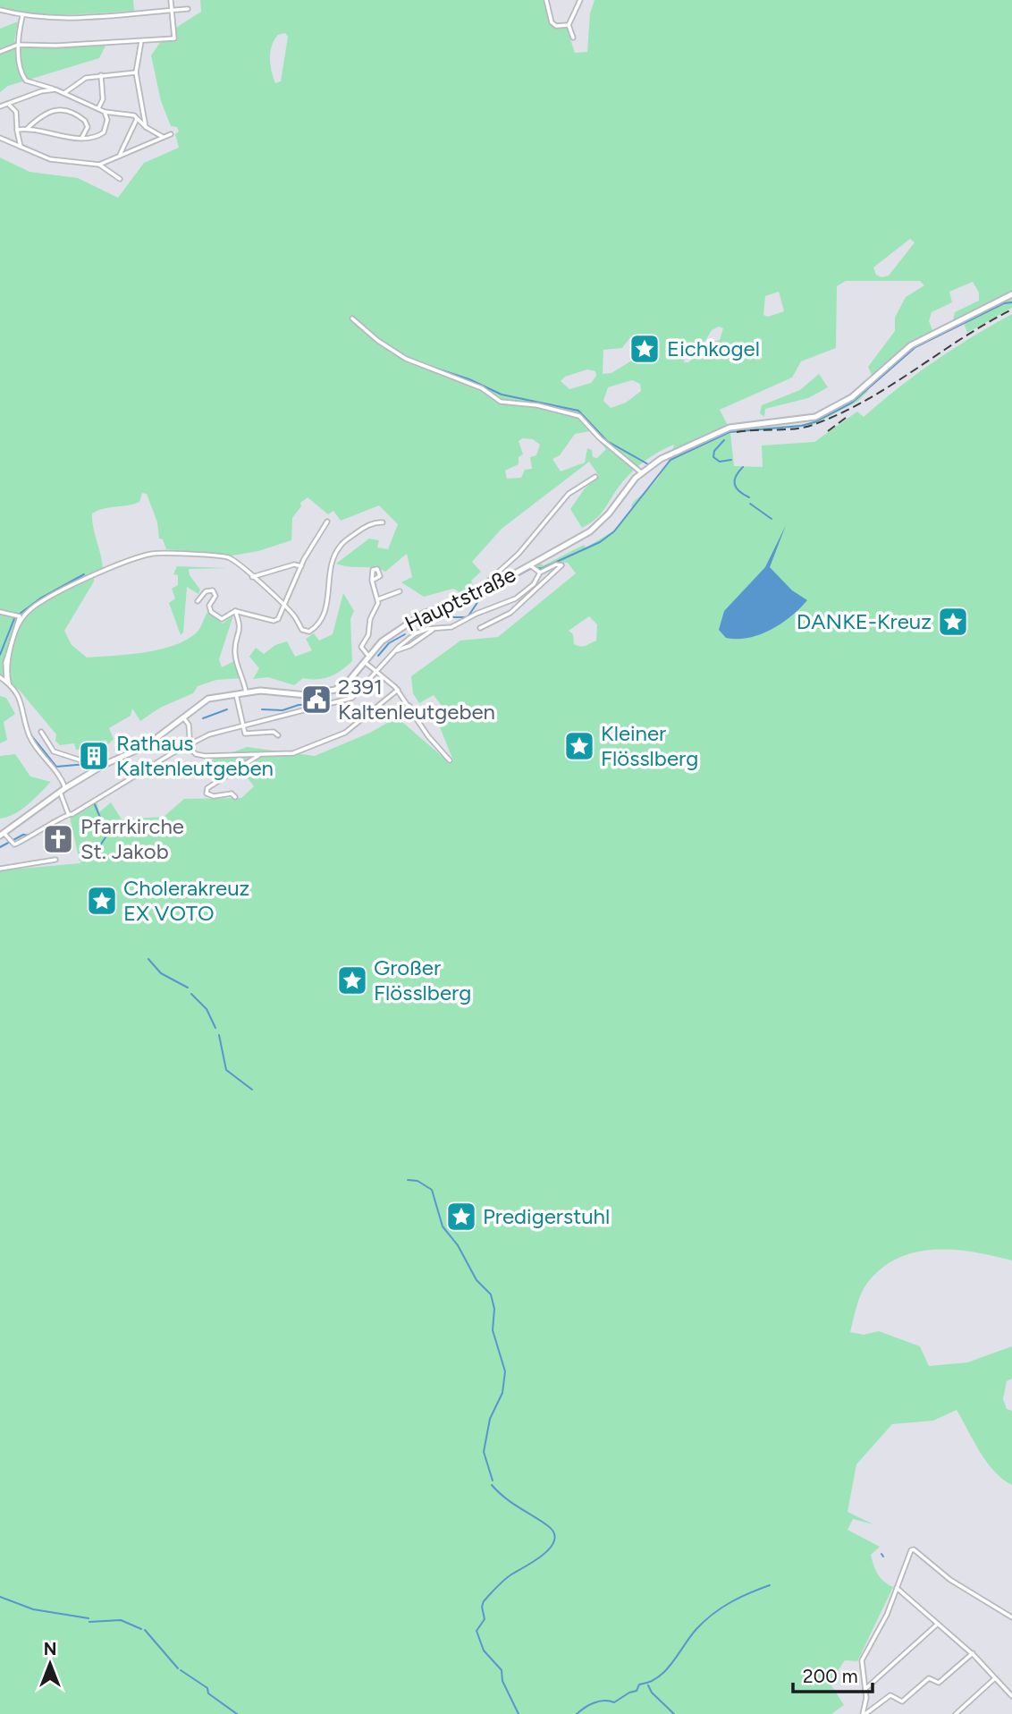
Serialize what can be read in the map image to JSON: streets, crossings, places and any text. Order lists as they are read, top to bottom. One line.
{"streets":{"main road":["Hauptstraße"]},"places":{"place":["Eichkogel","DANKE-Kreuz","Kleiner Flösslberg","Cholerakreuz EX VOTO","Großer Flösslberg","Predigerstuhl"],"public building":["2391 Kaltenleutgeben"],"building":["Rathaus Kaltenleutgeben"],"church":["Pfarrkirche St. Jakob"]},"scale_bar":"200 m","north":"top"}
